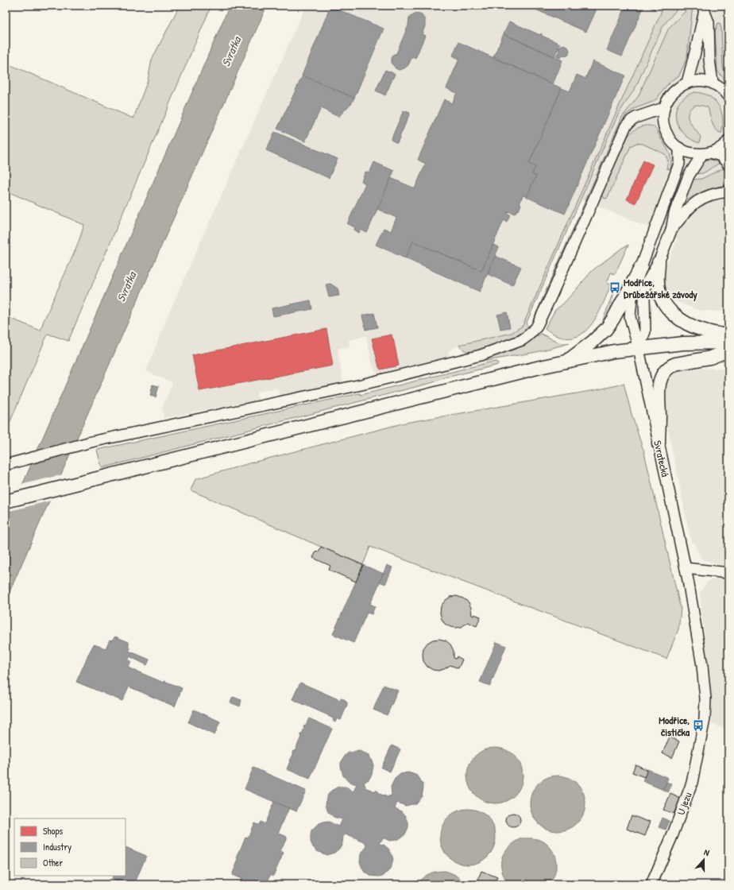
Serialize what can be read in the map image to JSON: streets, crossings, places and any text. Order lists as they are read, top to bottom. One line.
{"streets":{"street":["Svratecká","U jezu"]},"crossings":[["Svratecká","U jezu"]],"water":["Svratka"],"places":{"bus stop":["Modřice, Drůbežářské závody","Modřice, čistička"]},"legend":["Shops","Industry","Other"],"north":"top"}
